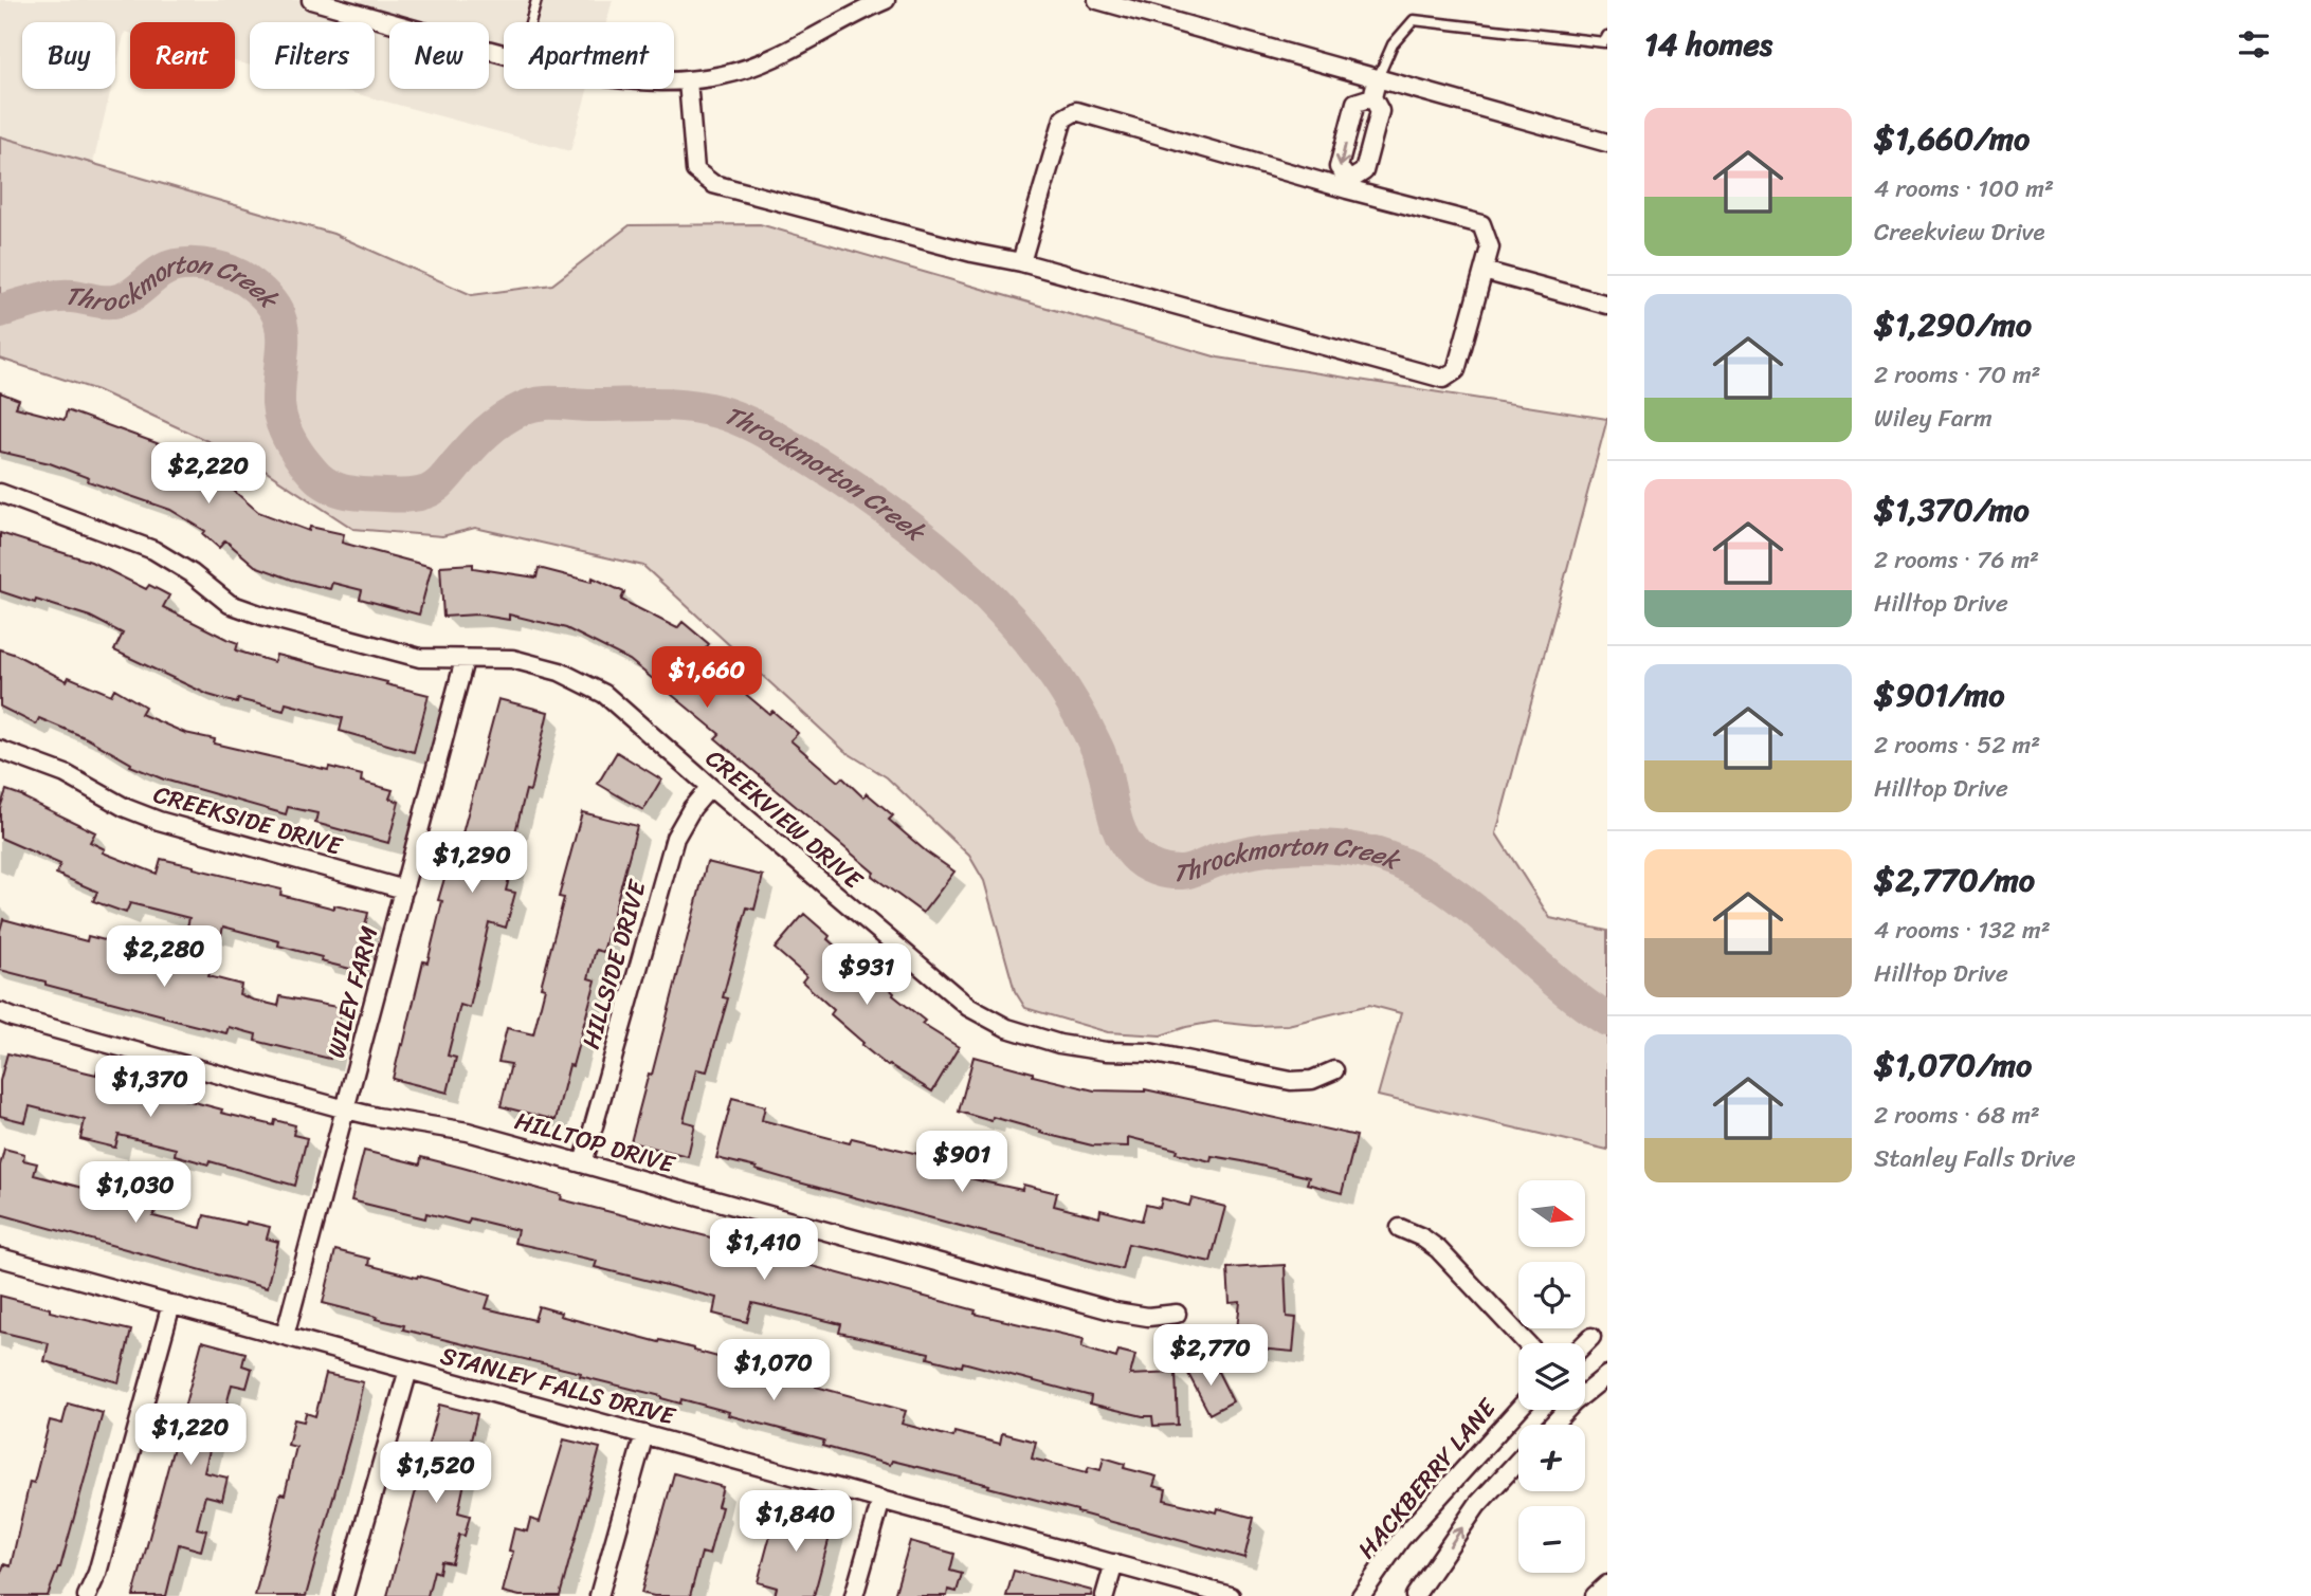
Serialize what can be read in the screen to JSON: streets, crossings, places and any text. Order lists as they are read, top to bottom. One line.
{"streets":{"street":["CREEKVIEW DRIVE","CREEKSIDE DRIVE","HILLSIDE DRIVE","WILEY FARM","HILLTOP DRIVE","STANLEY FALLS DRIVE","HACKBERRY LANE"]},"crossings":[["CREEKVIEW DRIVE","HILLSIDE DRIVE"],["CREEKVIEW DRIVE","WILEY FARM"],["CREEKSIDE DRIVE","WILEY FARM"],["HILLSIDE DRIVE","HILLTOP DRIVE"],["WILEY FARM","HILLTOP DRIVE"],["WILEY FARM","STANLEY FALLS DRIVE"]],"water":["Throckmorton Creek"],"north":"right","page":{"heading":"14 homes","chip":["Buy","Rent","Filters","New","Apartment"],"list":[{"name":"$1,660/mo","note":"4 rooms · 100 m² · Creekview Drive"},{"name":"$1,290/mo","note":"2 rooms · 70 m² · Wiley Farm"},{"name":"$1,370/mo","note":"2 rooms · 76 m² · Hilltop Drive"},{"name":"$901/mo","note":"2 rooms · 52 m² · Hilltop Drive"},{"name":"$2,770/mo","note":"4 rooms · 132 m² · Hilltop Drive"},{"name":"$1,070/mo","note":"2 rooms · 68 m² · Stanley Falls Drive"}],"price":["$2,220","$1,660","$1,290","$2,280","$931","$1,370","$901","$1,030","$1,410","$2,770","$1,070","$1,220","$1,520","$1,840"],"map_buttons":["+","−"]}}
